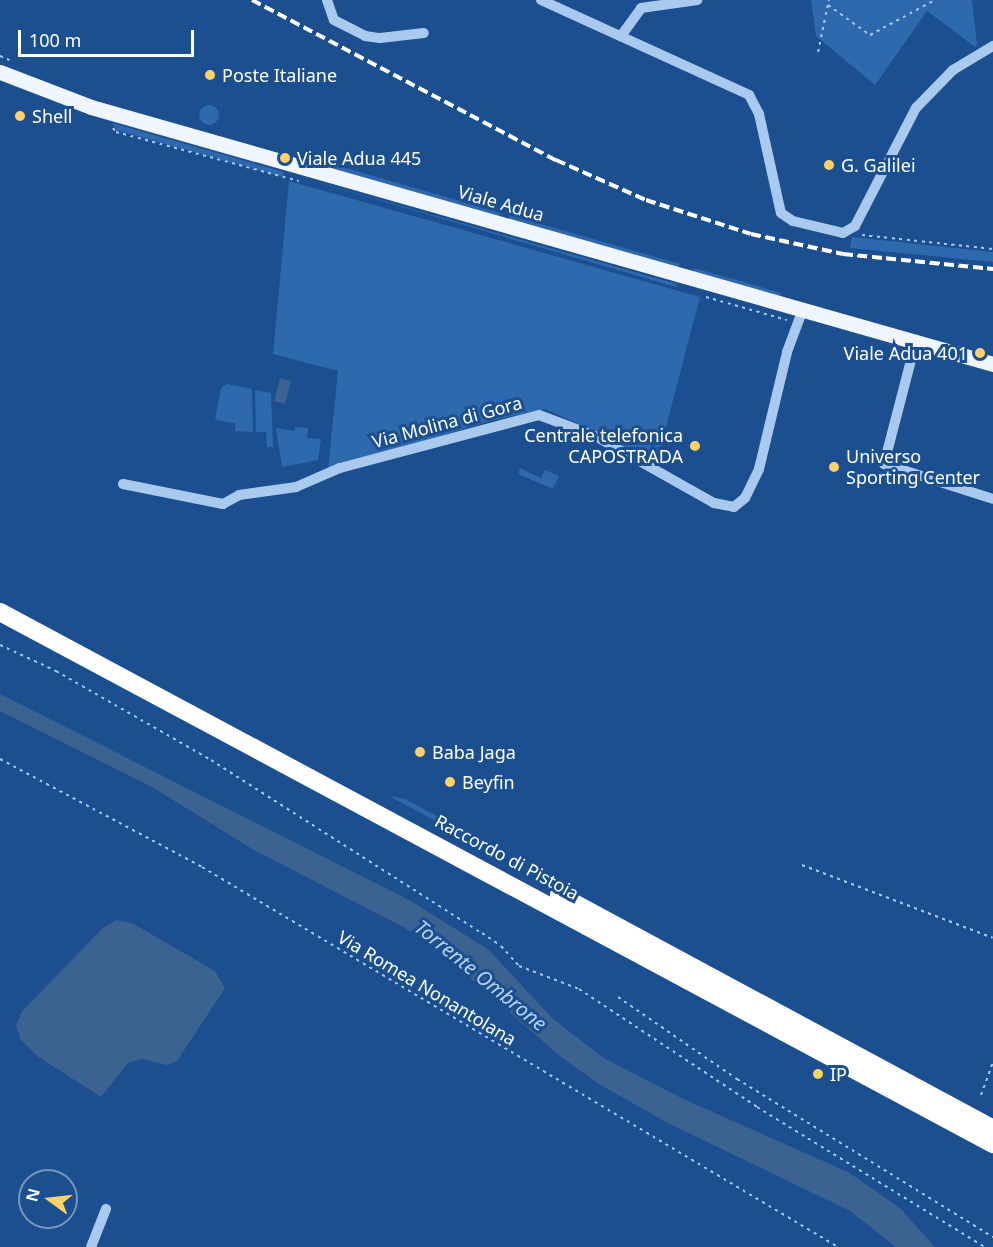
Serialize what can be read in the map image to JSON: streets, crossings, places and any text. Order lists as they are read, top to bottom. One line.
{"streets":{"highway":["Raccordo di Pistoia"],"main road":["Viale Adua"],"street":["Via Molina di Gora"],"path":["Via Romea Nonantolana"]},"crossings":[["Viale Adua","Via Molina di Gora"]],"water":["Torrente Ombrone"],"places":["Poste Italiane","Shell","Viale Adua 445","G. Galilei","Viale Adua 401","Centrale telefonica CAPOSTRADA","Universo Sporting Center","Baba Jaga","Beyfin","IP"],"scale_bar":"100 m","north":"left"}
